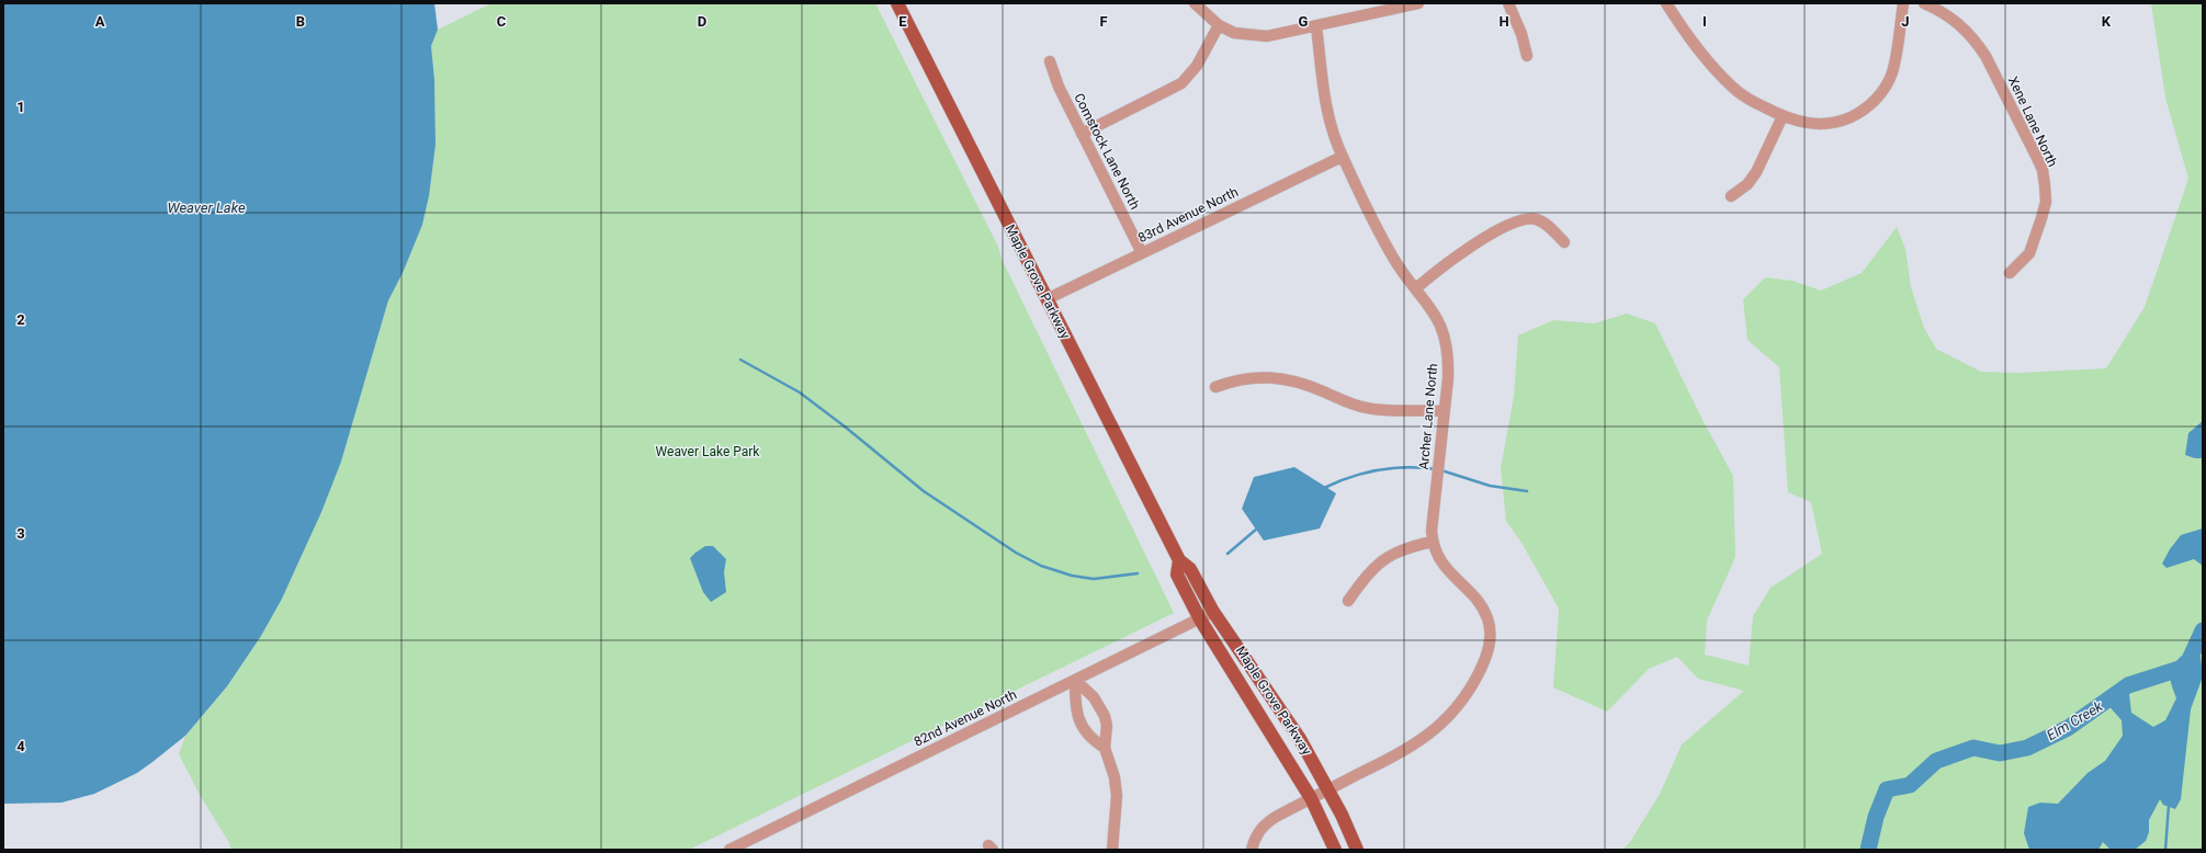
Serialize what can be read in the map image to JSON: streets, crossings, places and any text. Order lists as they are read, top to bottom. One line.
{"streets":{"main road":["Maple Grove Parkway"],"street":["Xene Lane North","Comstock Lane North","83rd Avenue North","Archer Lane North","82nd Avenue North"]},"crossings":[["Comstock Lane North","83rd Avenue North"],["83rd Avenue North","Maple Grove Parkway"],["83rd Avenue North","Archer Lane North"],["Maple Grove Parkway","Archer Lane North"],["Maple Grove Parkway","82nd Avenue North"]],"water":["Weaver Lake","Elm Creek"],"parks":["Weaver Lake Park"],"grid":{"columns":["A","B","C","D","E","F","G","H","I","J","K"],"rows":["1","2","3","4"]}}
